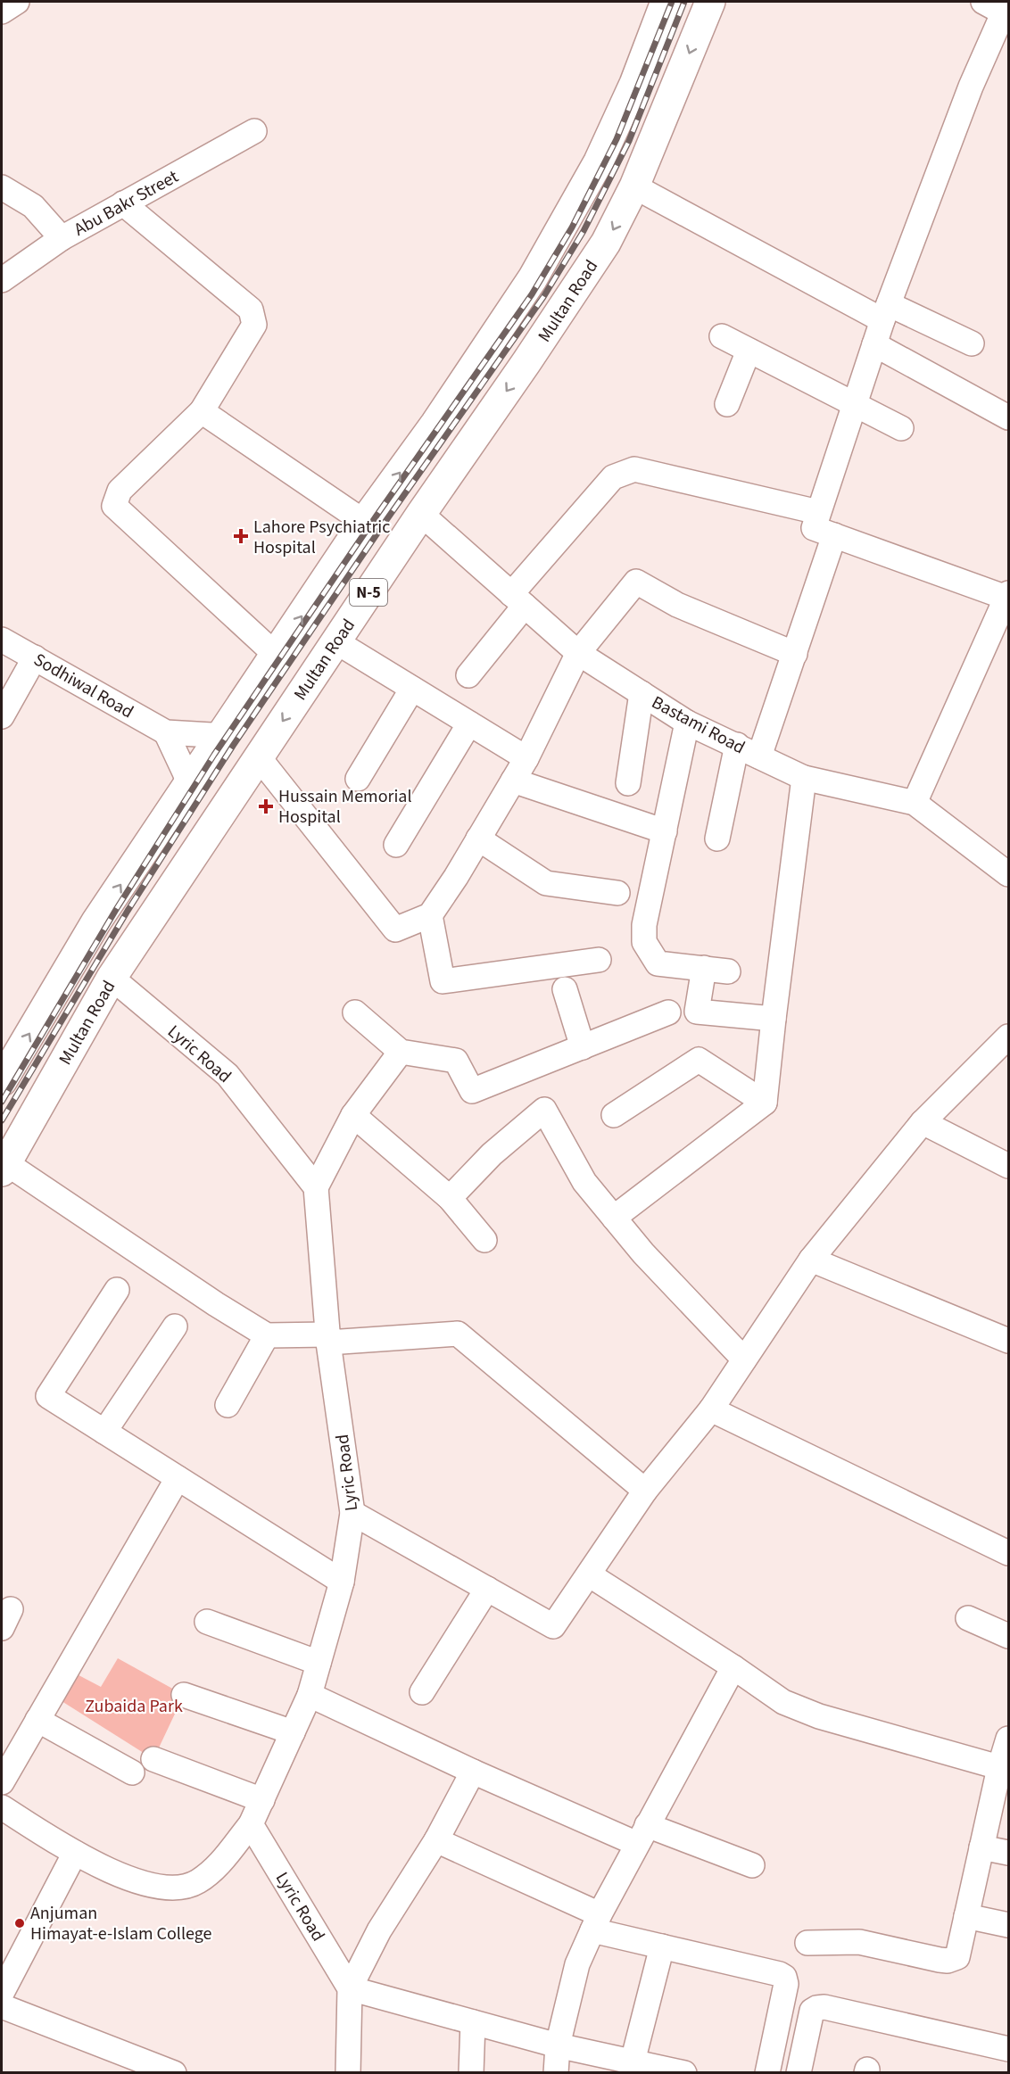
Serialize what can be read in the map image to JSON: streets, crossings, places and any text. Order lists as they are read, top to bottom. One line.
{"streets":{"main road":["Multan Road","N-5"],"street":["Abu Bakr Street","Sodhiwal Road","Bastami Road","Lyric Road"]},"crossings":[["Multan Road","Bastami Road"],["Multan Road","Lyric Road"],["N-5","Sodhiwal Road"]],"parks":["Zubaida Park"],"places":{"health":["Lahore Psychiatric Hospital","Hussain Memorial Hospital"],"other":["Anjuman Himayat-e-Islam College"]}}
